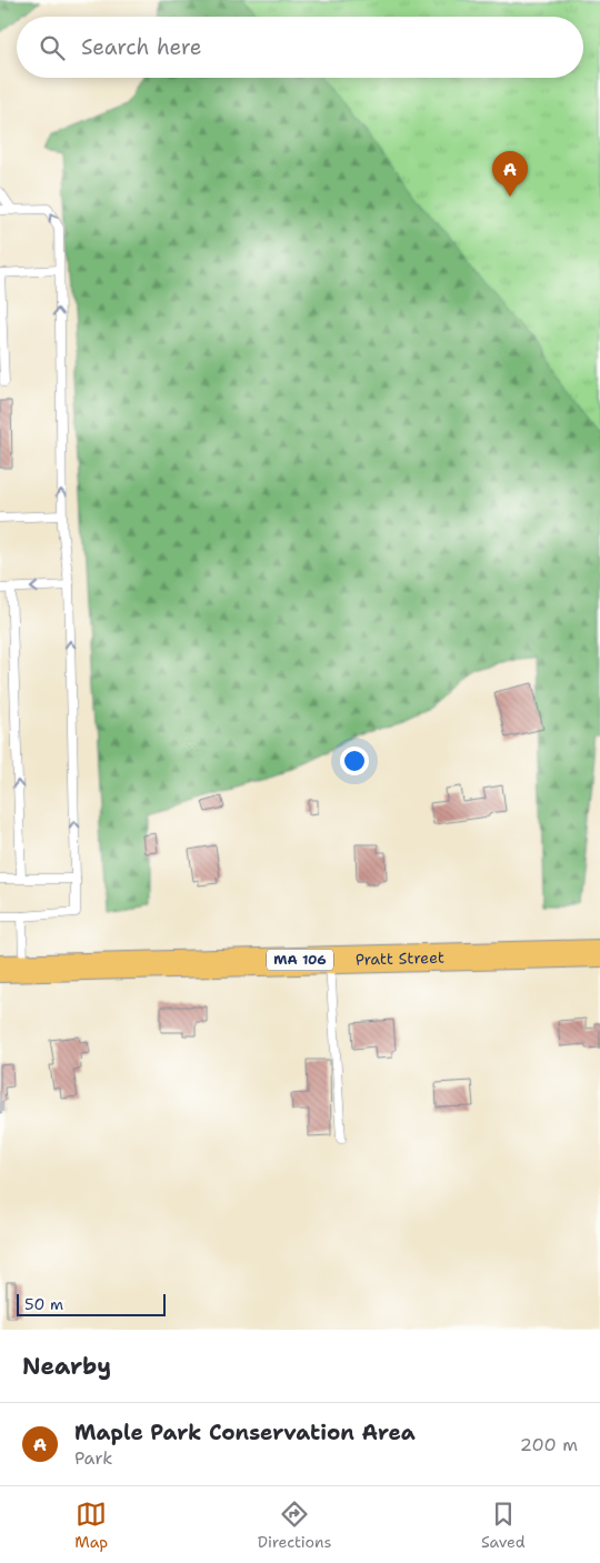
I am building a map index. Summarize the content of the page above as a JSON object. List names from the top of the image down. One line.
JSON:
{"streets":{"main road":["Pratt Street","MA 106"]},"scale_bar":"50 m","page":{"search":"Search here","pins":"A","scale":"50 m","heading":"Nearby","list":[{"mark":"A","name":"Maple Park Conservation Area","note":"Park","value":"200 m"}],"nav":["Map","Directions","Saved"]}}
